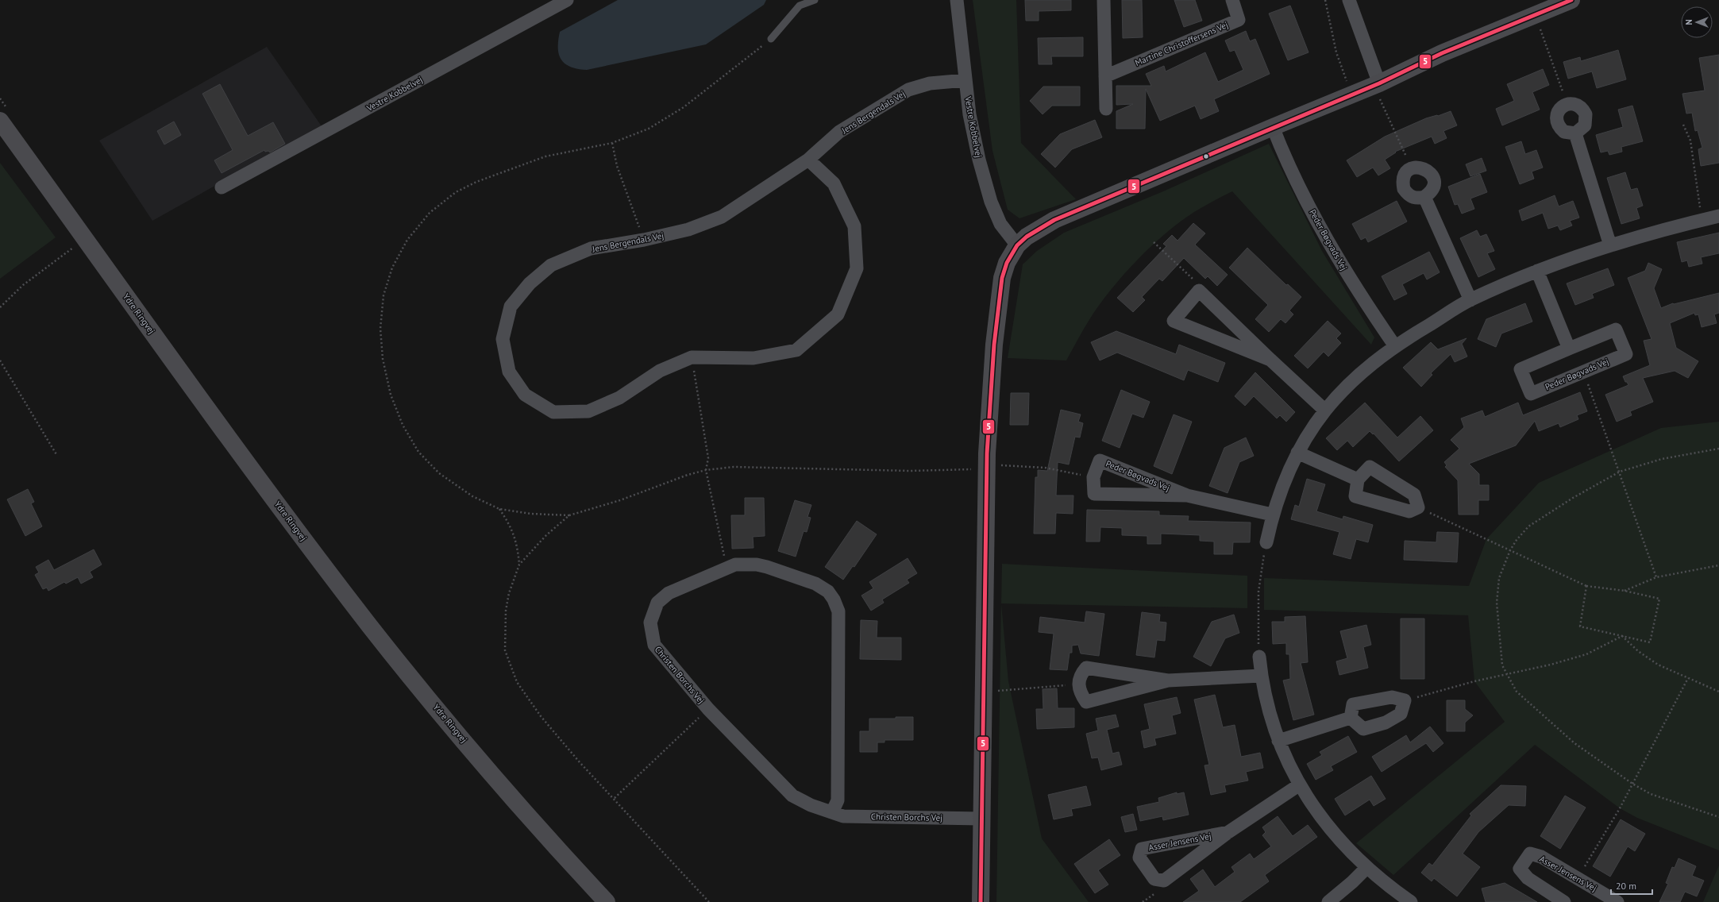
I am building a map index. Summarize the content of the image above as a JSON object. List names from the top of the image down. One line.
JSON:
{"streets":{"street":["Martine Christoffersens Vej","Vestre Kobbelvej","Jens Bergendals Vej","Peder Bøgvads Vej","Ydre Ringvej","Christen Borchs Vej","Asser Jensens Vej"]},"crossings":[["Vestre Kobbelvej","Jens Bergendals Vej"]],"lines":["transit line 5"],"scale_bar":"20 m","north":"left"}
